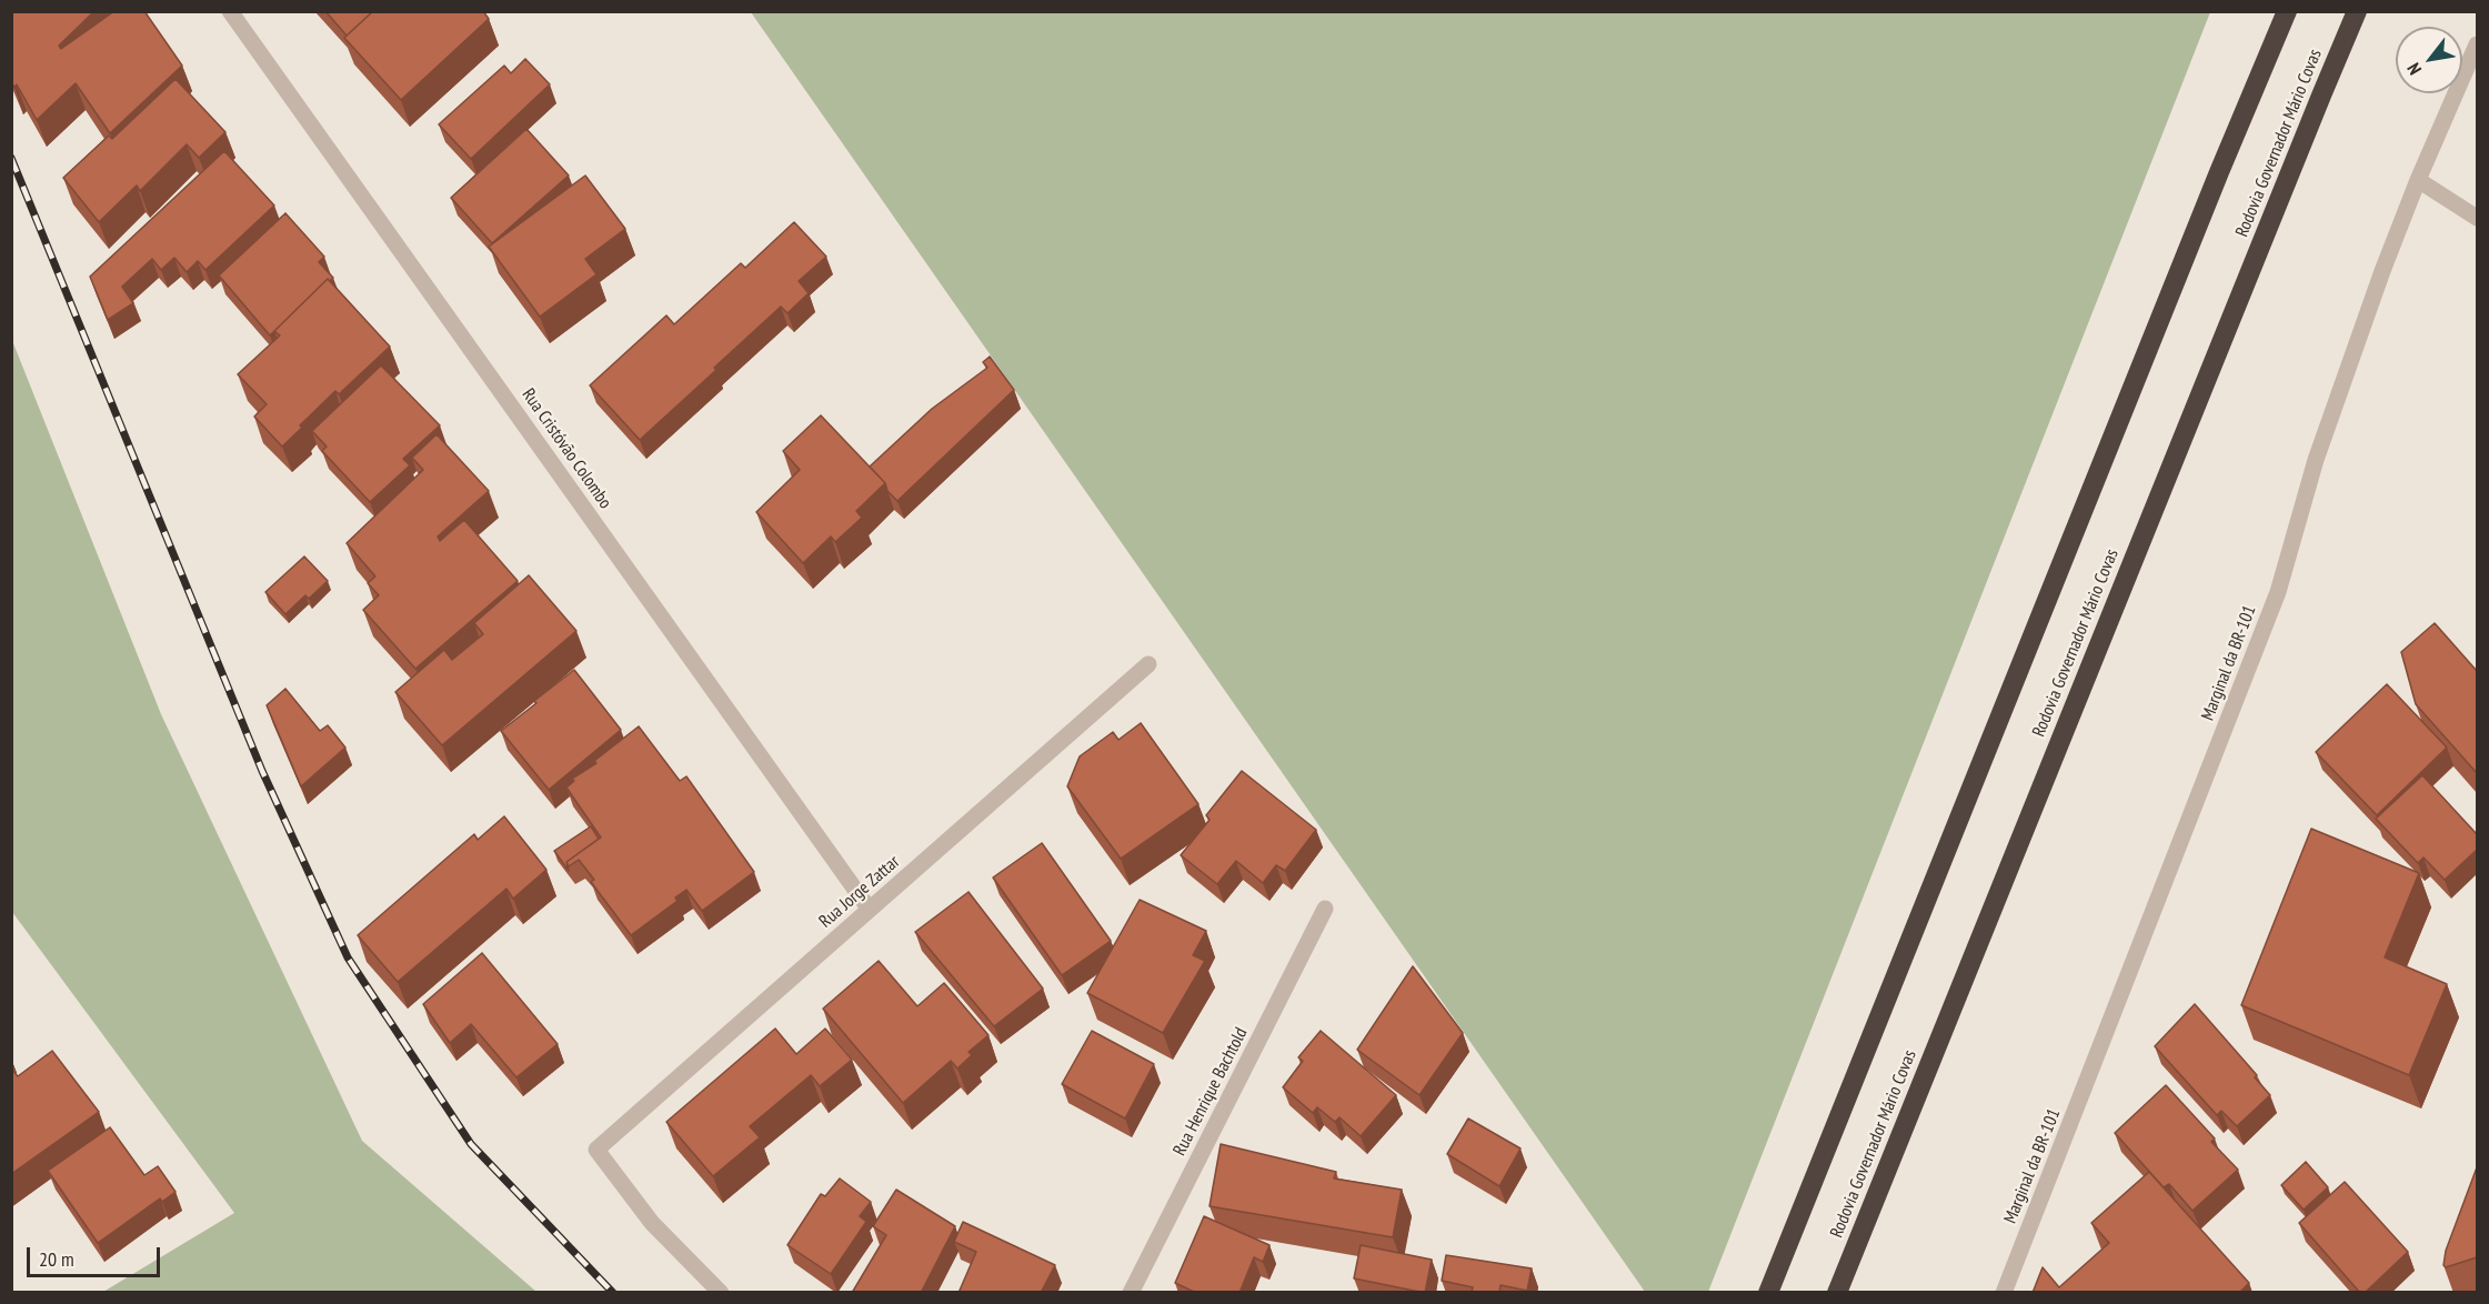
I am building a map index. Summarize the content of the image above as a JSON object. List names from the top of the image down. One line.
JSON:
{"streets":{"highway":["Rodovia Governador Mário Covas"],"street":["Rua Cristóvão Colombo","Marginal da BR-101","Rua Jorge Zattar","Rua Henrique Bachtold"]},"crossings":[["Rua Cristóvão Colombo","Rua Jorge Zattar"]],"scale_bar":"20 m","north":"bottom left"}
